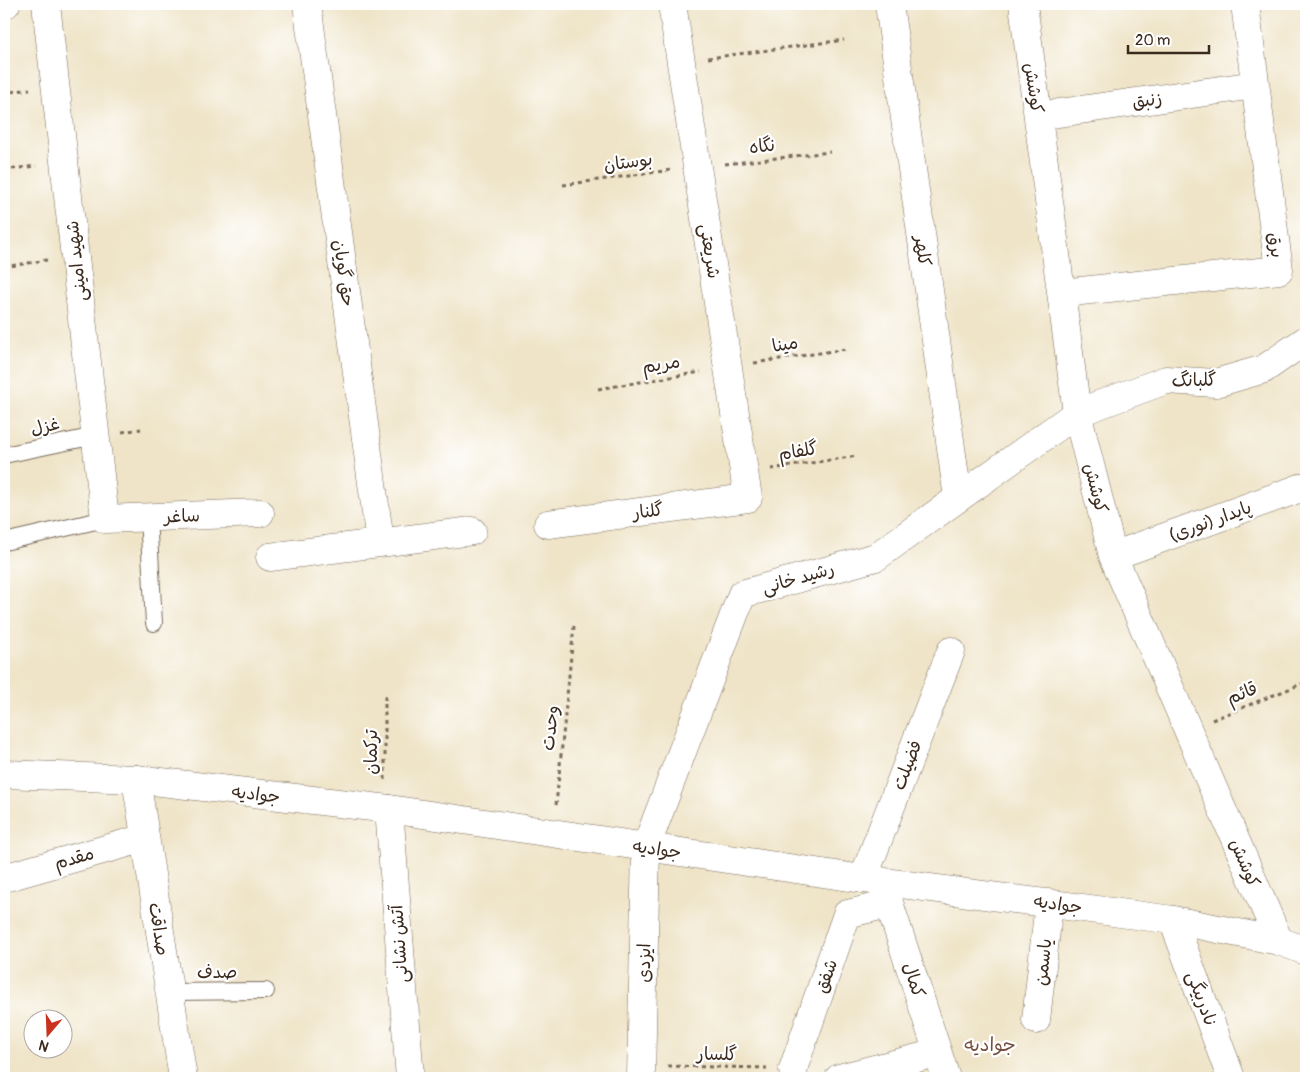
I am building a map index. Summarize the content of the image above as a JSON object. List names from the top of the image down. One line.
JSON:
{"streets":{"street":["کوشش","زنبق","برق","شریعتی","کلهر","شهید امینی","حق گویان","گلبانگ","گلنار","ساغر","پایدار (نوری)","رشید خانی","فضیلت","جوادیه","مقدم","صداقت","آتش نشانی","یاسمن","ایزدی","شفق","کمال","نادربیگی"],"lane":["غزل","صدف"],"path":["نگاه","بوستان","مینا","مریم","گلفام","قائم","وحدت","ترکمان","گلسار"]},"crossings":[["کوشش","زنبق"],["کوشش","برق"],["کوشش","گلبانگ"],["کوشش","پایدار (نوری)"],["کوشش","رشید خانی"],["کوشش","قائم"],["کوشش","جوادیه"],["زنبق","برق"],["نگاه","بوستان"],["نگاه","شریعتی"],["بوستان","شریعتی"],["شریعتی","مینا"],["شریعتی","مریم"],["شریعتی","گلفام"],["شریعتی","گلنار"],["کلهر","رشید خانی"],["شهید امینی","غزل"],["شهید امینی","ساغر"],["مینا","مریم"],["گلبانگ","رشید خانی"],["گلفام","گلنار"],["رشید خانی","جوادیه"],["رشید خانی","ایزدی"],["وحدت","جوادیه"],["ترکمان","جوادیه"],["ترکمان","آتش نشانی"],["فضیلت","جوادیه"],["فضیلت","شفق"],["فضیلت","کمال"],["جوادیه","صداقت"],["جوادیه","آتش نشانی"],["جوادیه","یاسمن"],["جوادیه","ایزدی"],["جوادیه","شفق"],["جوادیه","کمال"],["جوادیه","نادربیگی"],["مقدم","صداقت"],["صداقت","صدف"],["ایزدی","گلسار"],["شفق","کمال"],["شفق","گلسار"]],"districts":["جوادیه"],"scale_bar":"20 m","north":"bottom"}
